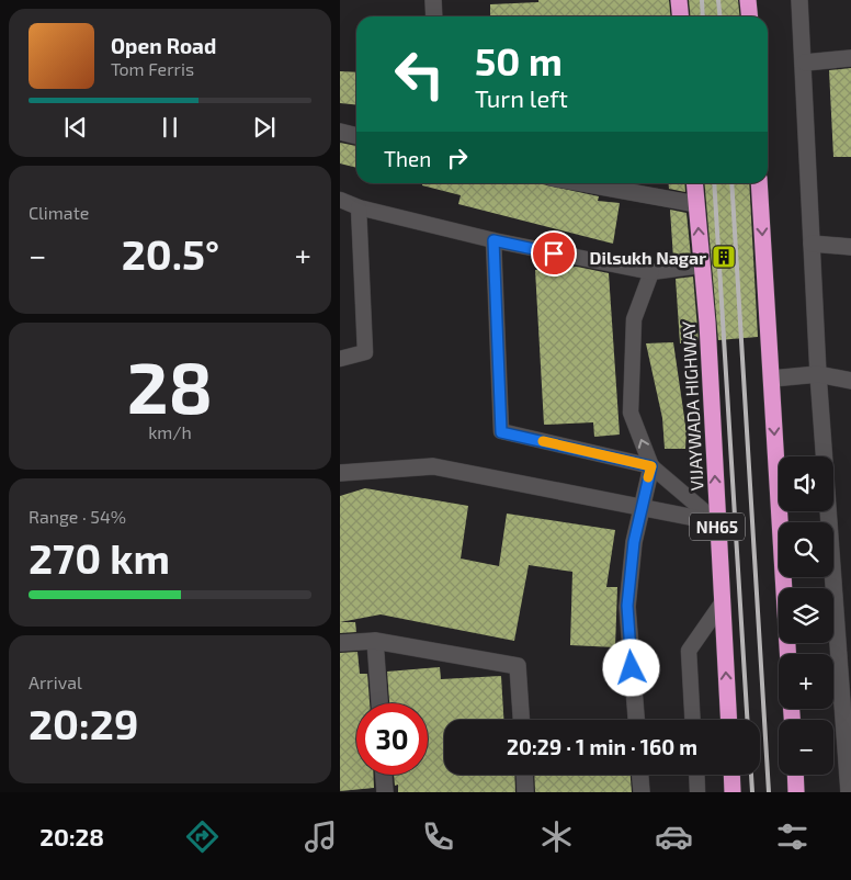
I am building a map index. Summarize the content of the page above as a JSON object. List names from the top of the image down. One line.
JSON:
{"streets":{"highway":["VIJAYWADA HIGHWAY","NH65"]},"places":{"building":["Dilsukh Nagar"]},"page":{"turn":["50 m","Turn left"],"song":["Open Road","Tom Ferris"],"then":"Then","tile":["Climate",["28","km/h"],["Range · 54%","270 km"],["Arrival","20:29"]],"heat":["−","20.5°","+"],"map_buttons":["+","−"],"limit":"30","trip":"20:29 · 1 min · 160 m","tabs":"20:28"}}
